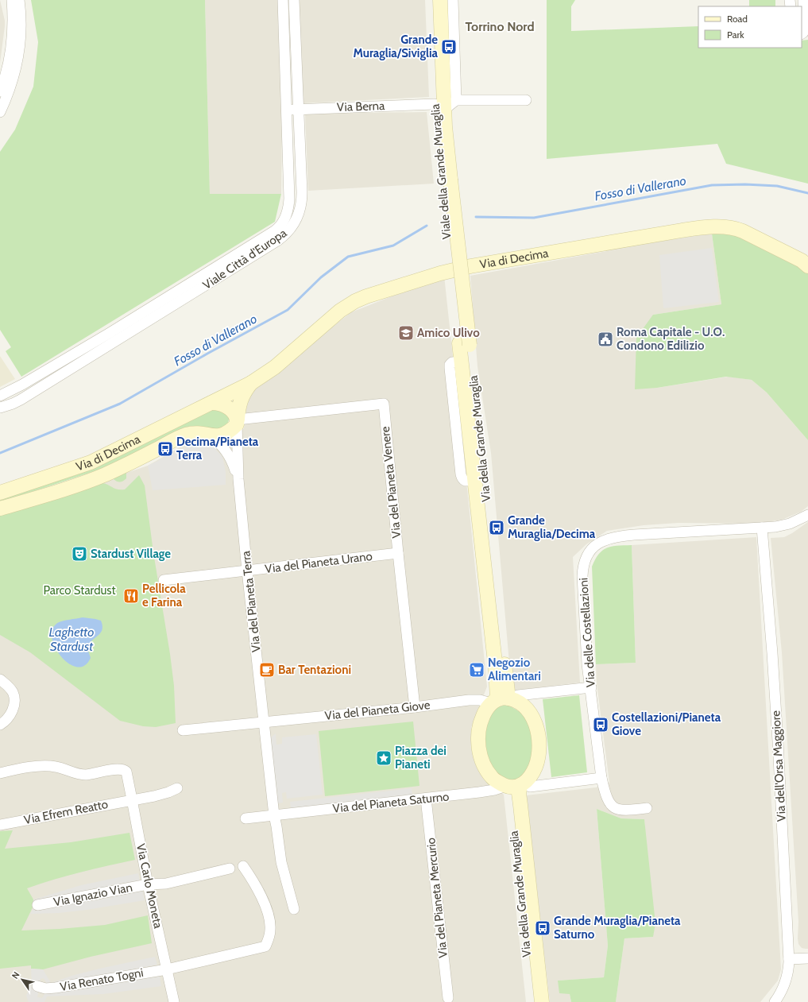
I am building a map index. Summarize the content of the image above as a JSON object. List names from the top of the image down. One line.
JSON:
{"streets":{"street":["Via Berna","Viale della Grande Muraglia","Via di Decima","Viale Città d'Europa","Via della Grande Muraglia","Via del Pianeta Venere","Via del Pianeta Urano","Via del Pianeta Terra","Via delle Costellazioni","Via del Pianeta Giove","Via dell'Orsa Maggiore","Via del Pianeta Saturno","Via Efrem Reatto","Via Carlo Moneta","Via Ignazio Vian","Via del Pianeta Mercurio","Via Renato Togni"]},"crossings":[["Via Berna","Viale della Grande Muraglia"],["Via Berna","Viale Città d'Europa"],["Viale della Grande Muraglia","Via della Grande Muraglia"],["Via di Decima","Via del Pianeta Venere"],["Via di Decima","Via del Pianeta Terra"],["Via della Grande Muraglia","Via del Pianeta Giove"],["Via della Grande Muraglia","Via del Pianeta Saturno"],["Via del Pianeta Venere","Via del Pianeta Urano"],["Via del Pianeta Venere","Via del Pianeta Terra"],["Via del Pianeta Venere","Via del Pianeta Giove"],["Via del Pianeta Urano","Via del Pianeta Terra"],["Via del Pianeta Terra","Via del Pianeta Giove"],["Via del Pianeta Terra","Via del Pianeta Saturno"],["Via delle Costellazioni","Via del Pianeta Giove"],["Via delle Costellazioni","Via dell'Orsa Maggiore"],["Via delle Costellazioni","Via del Pianeta Saturno"],["Via del Pianeta Giove","Via del Pianeta Saturno"],["Via del Pianeta Saturno","Via del Pianeta Mercurio"],["Via Efrem Reatto","Via Carlo Moneta"],["Via Carlo Moneta","Via Ignazio Vian"],["Via Carlo Moneta","Via Renato Togni"]],"districts":["Torrino Nord"],"water":["Fosso di Vallerano","Laghetto Stardust"],"parks":["Parco Stardust"],"places":{"bus stop":["Grande Muraglia/Siviglia","Decima/Pianeta Terra","Grande Muraglia/Decima","Costellazioni/Pianeta Giove","Grande Muraglia/Pianeta Saturno"],"school or university":["Amico Ulivo"],"public building":["Roma Capitale - U.O. Condono Edilizio"],"theatre":["Stardust Village"],"restaurant":["Pellicola e Farina"],"cafe":["Bar Tentazioni"],"supermarket":["Negozio Alimentari"],"place":["Piazza dei Pianeti"]},"legend":["Road","Park"],"north":"top left"}
